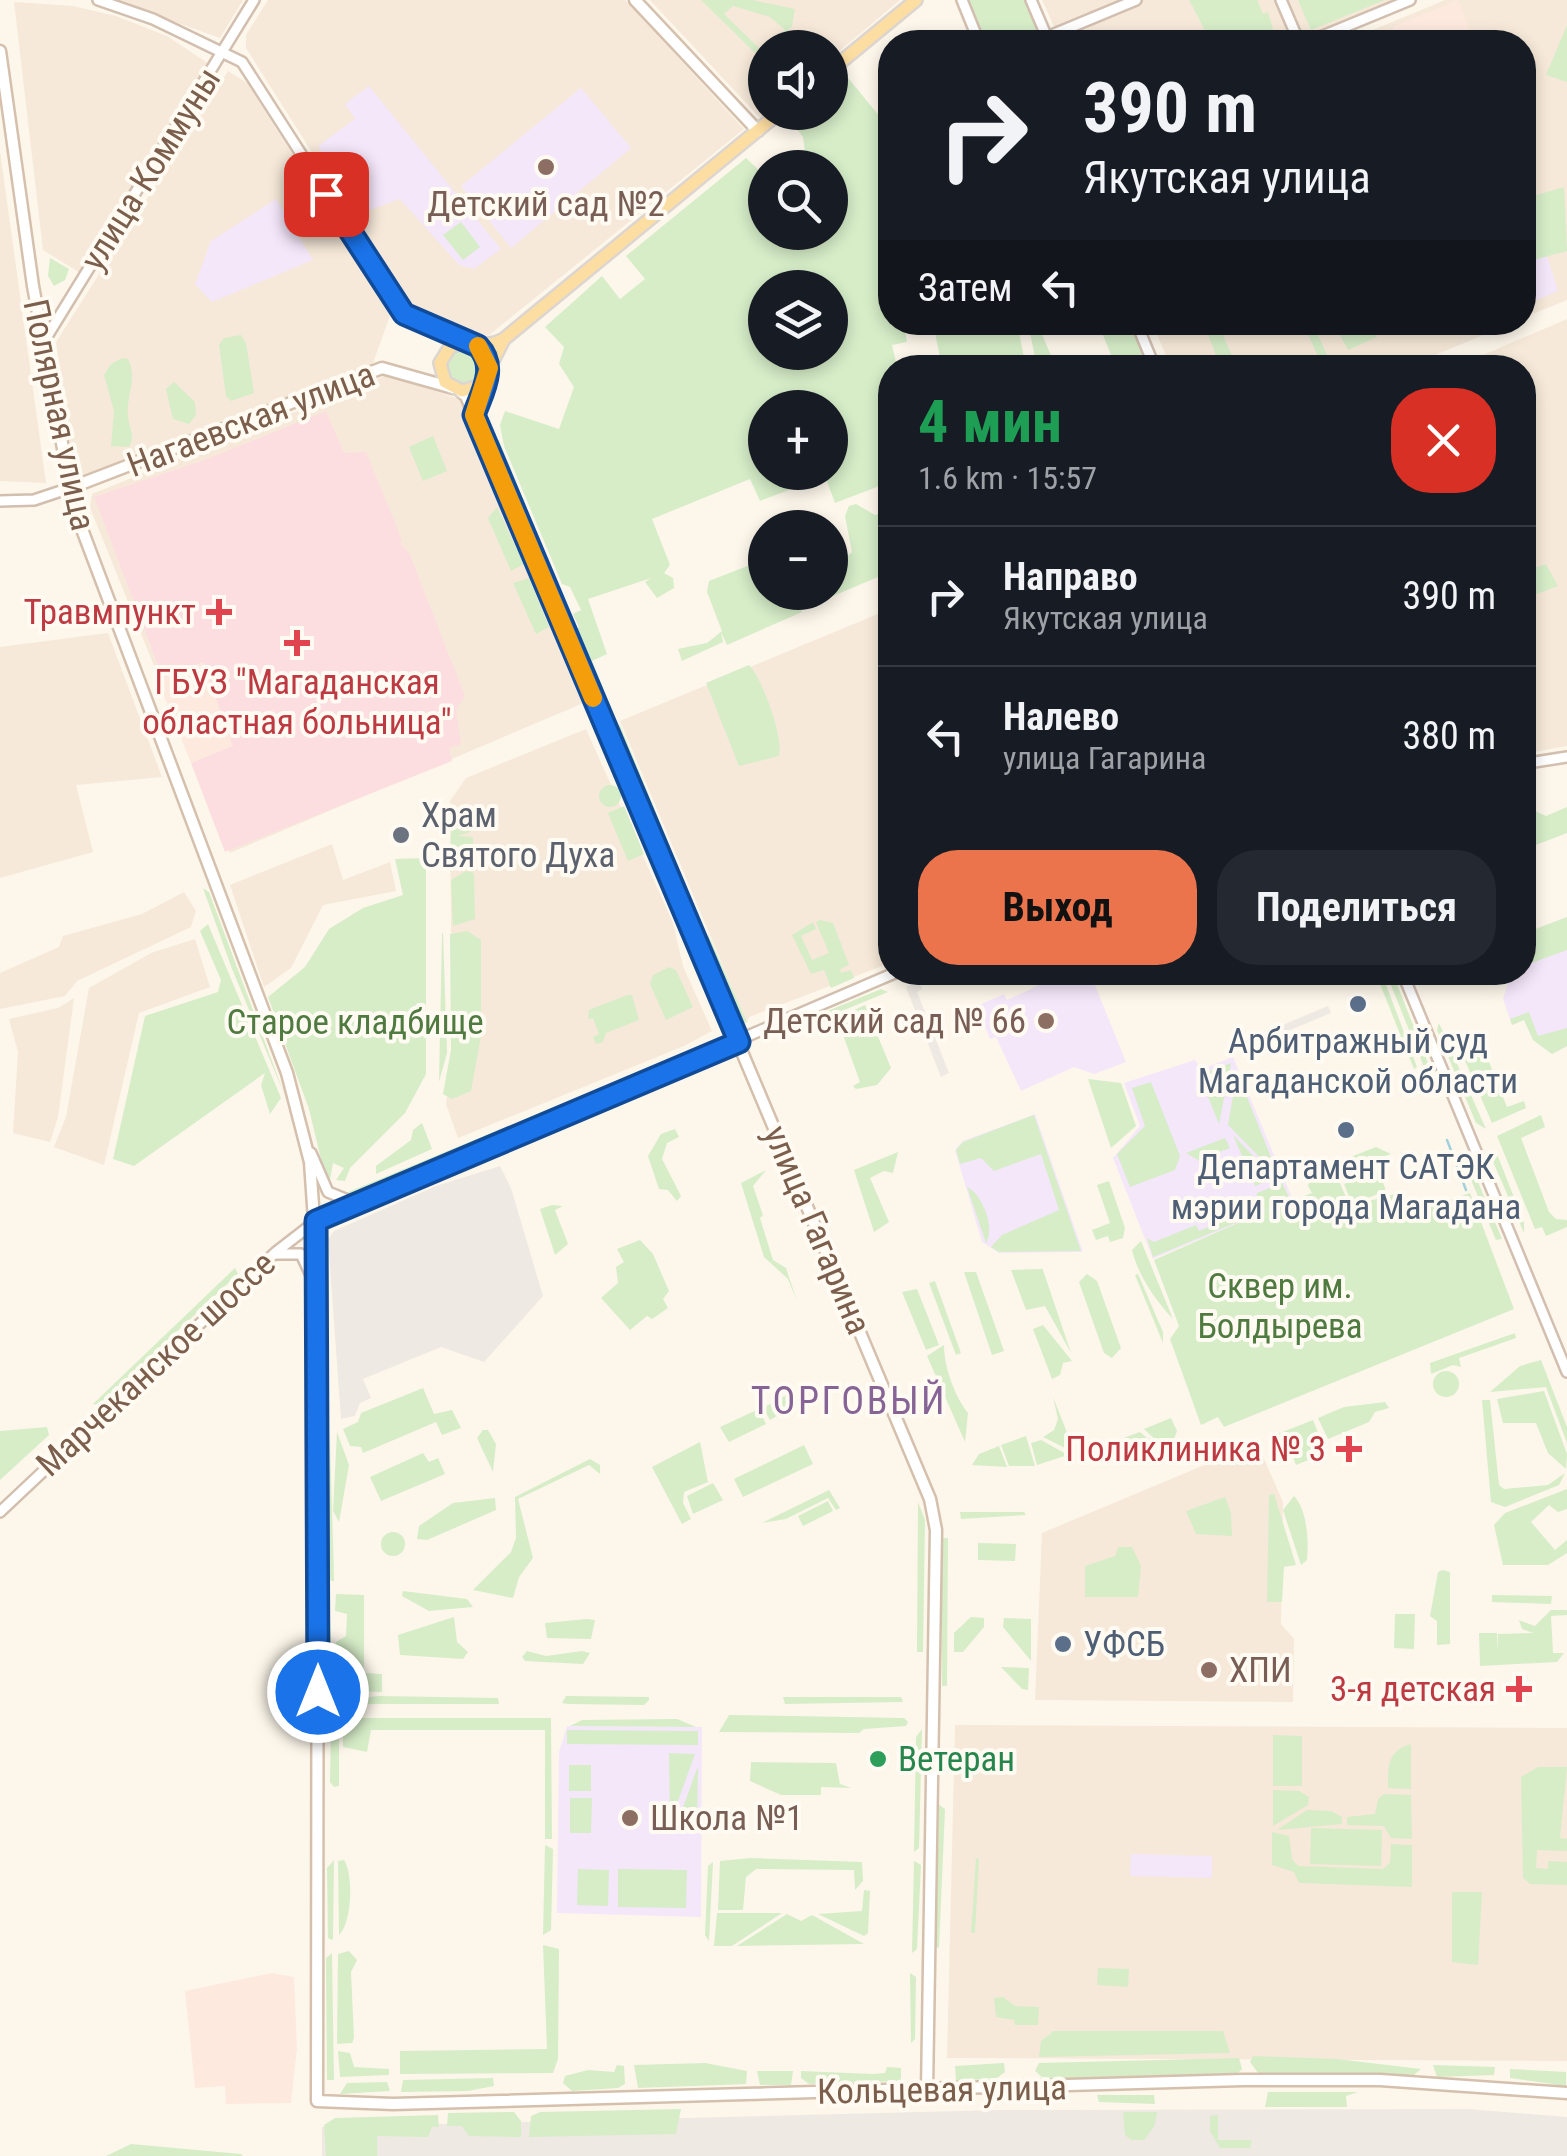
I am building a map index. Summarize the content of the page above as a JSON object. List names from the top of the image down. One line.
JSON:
{"streets":{"main road":["Полярная улица","Нагаевская улица","улица Гагарина","Кольцевая улица"],"street":["улица Коммуны","Марчеканское шоссе"]},"crossings":[["улица Коммуны","Полярная улица"],["Полярная улица","Нагаевская улица"],["Полярная улица","Марчеканское шоссе"],["Полярная улица","Кольцевая улица"],["Нагаевская улица","улица Гагарина"],["улица Гагарина","Марчеканское шоссе"],["улица Гагарина","Кольцевая улица"]],"districts":["ТОРГОВЫЙ"],"parks":["Старое кладбище","Сквер им. Болдырева"],"places":{"other":["Детский сад №2","Храм Святого Духа","Арбитражный суд Магаданской области","Детский сад № 66","Департамент САТЭК мэрии города Магадана","УФСБ","ХПИ","Ветеран","Школа №1"],"health":["Травмпункт","ГБУЗ \"Магаданская областная больница\"","Поликлиника № 3","3-я детская"]},"page":{"map_buttons":["+","−"],"turn":["390 m","Якутская улица"],"then":"Затем","heading":["4 мин","1.6 km · 15:57"],"list":[{"name":"Направо","note":"Якутская улица","value":"390 m"},{"name":"Налево","note":"улица Гагарина","value":"380 m"}],"buttons":["Выход","Поделиться"]}}
